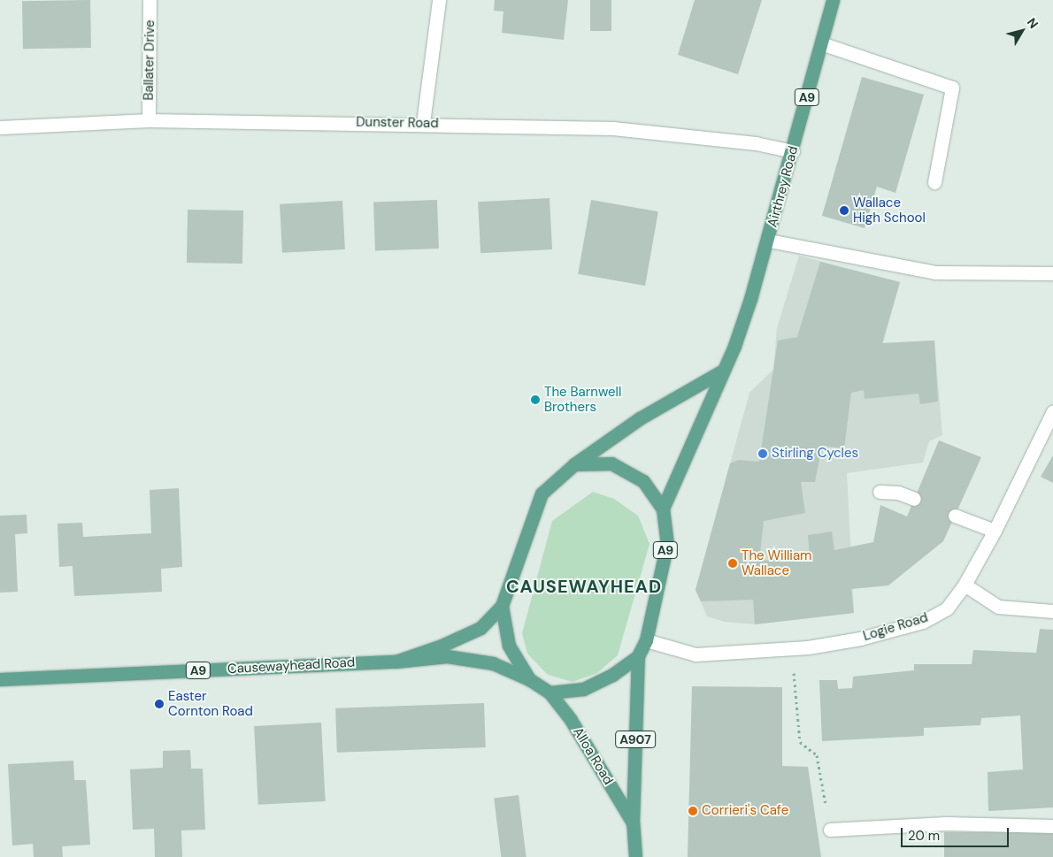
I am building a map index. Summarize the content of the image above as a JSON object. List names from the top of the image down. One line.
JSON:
{"streets":{"main road":["A9","Airthrey Road","Causewayhead Road","A907","Alloa Road"],"street":["Ballater Drive","Dunster Road","Logie Road"]},"crossings":[["Ballater Drive","Dunster Road"],["A9","Airthrey Road"],["A9","Logie Road"],["A9","Causewayhead Road"],["A9","Alloa Road"],["Dunster Road","Airthrey Road"]],"districts":["CAUSEWAYHEAD"],"places":["Wallace High School","The Barnwell Brothers","Stirling Cycles","The William Wallace","Easter Cornton Road","Corrieri's Cafe"],"scale_bar":"20 m","north":"top right"}
